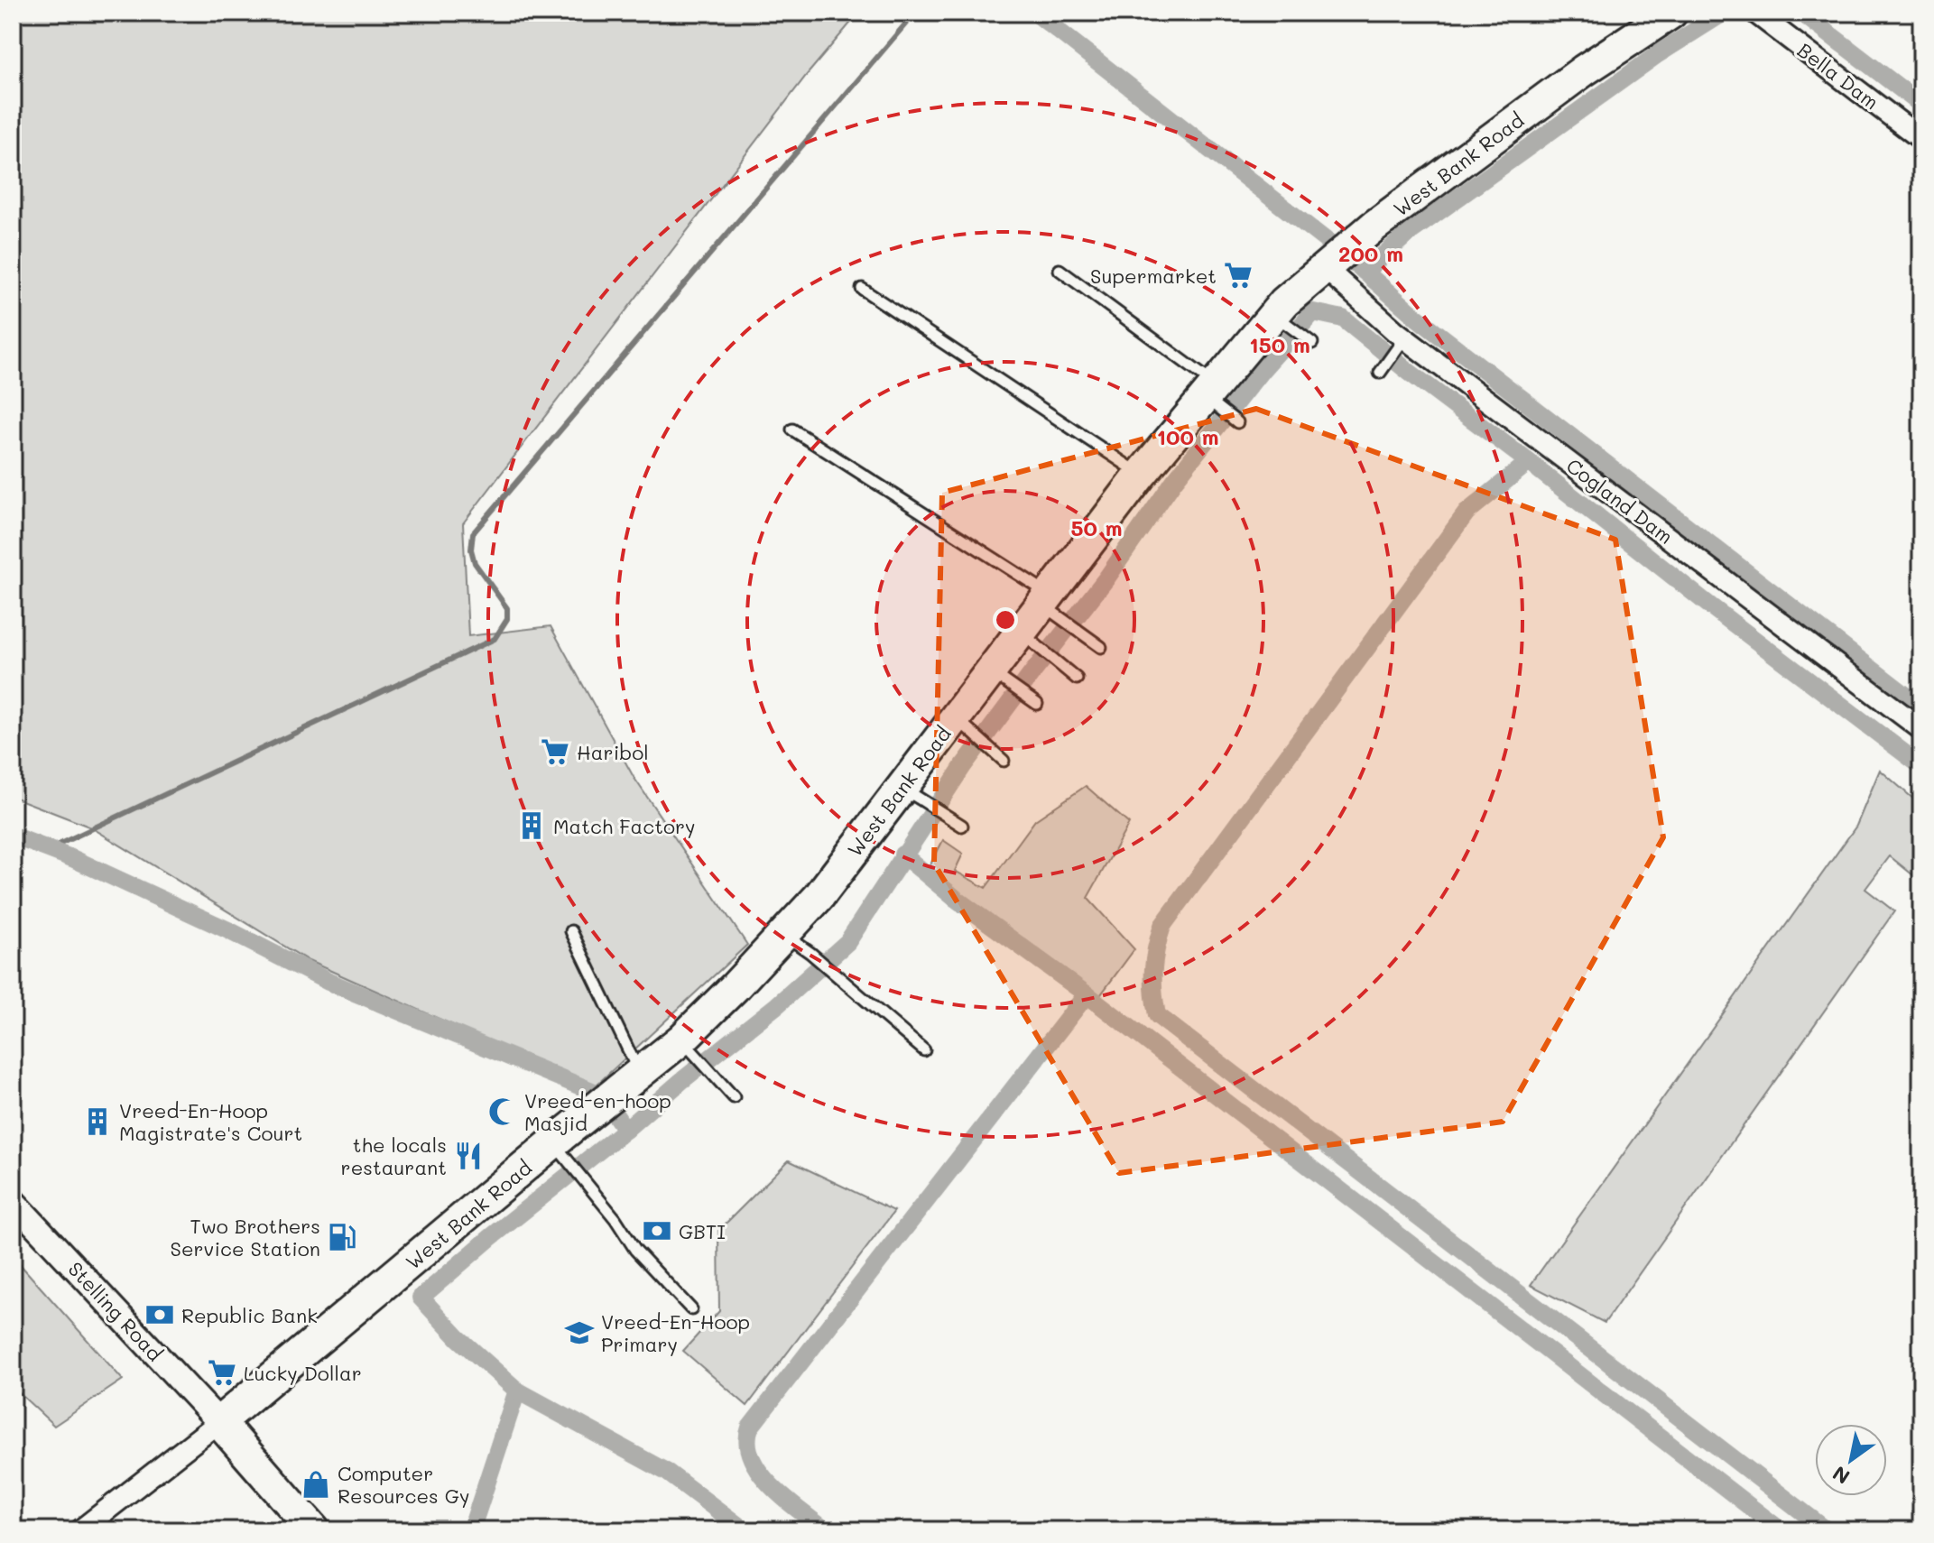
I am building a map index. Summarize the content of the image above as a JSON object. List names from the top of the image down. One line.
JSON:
{"streets":{"main road":["West Bank Road"],"street":["Bella Dam","Cogland Dam","Stelling Road"]},"crossings":[["West Bank Road","Cogland Dam"],["West Bank Road","Stelling Road"]],"places":{"supermarket":["Supermarket","Haribol","Lucky Dollar"],"building":["Match Factory","Vreed-En-Hoop Magistrate's Court"],"mosque":["Vreed-en-hoop Masjid"],"restaurant":["the locals restaurant"],"bank":["GBTI","Republic Bank"],"fuel station":["Two Brothers Service Station"],"school or university":["Vreed-En-Hoop Primary"],"shop":["Computer Resources Gy"]},"north":"bottom left","rings":["200 m","150 m","100 m","50 m"]}
